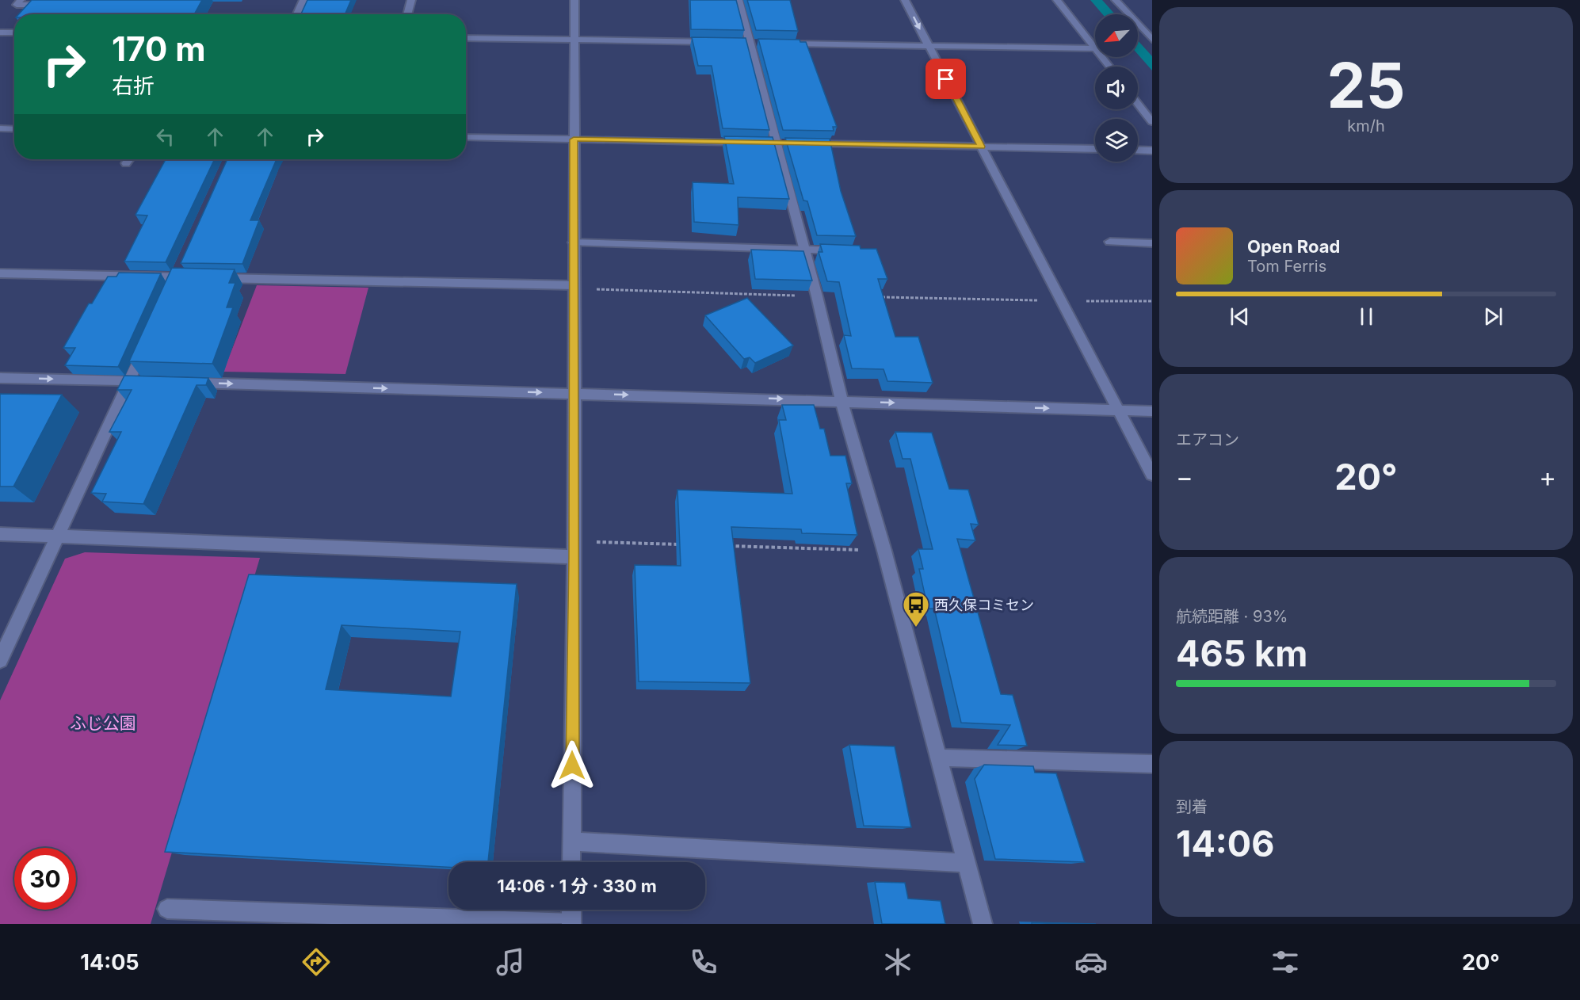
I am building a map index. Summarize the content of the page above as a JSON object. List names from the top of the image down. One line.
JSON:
{"parks":["ふじ公園"],"places":{"bus stop":["西久保コミセン"]},"north":"bottom left","page":{"tile":[["25","km/h"],"エアコン",["航続距離 · 93%","465 km"],["到着","14:06"]],"turn":["170 m","右折"],"song":["Open Road","Tom Ferris"],"heat":["−","20°","+"],"limit":"30","trip":"14:06 · 1 分 · 330 m","tabs":["14:05","20°"]}}
